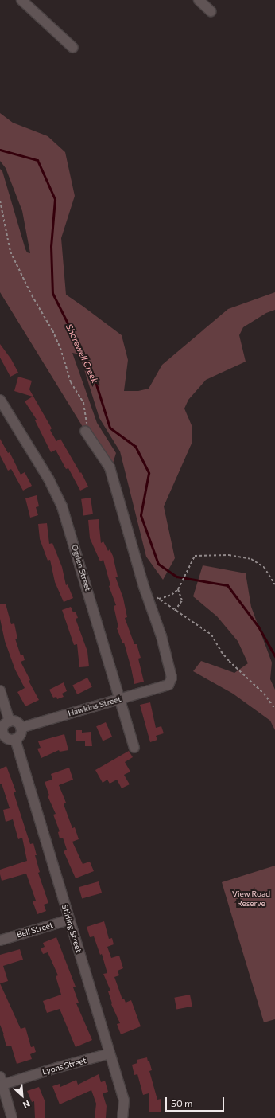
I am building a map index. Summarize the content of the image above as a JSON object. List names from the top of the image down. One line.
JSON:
{"streets":{"street":["Ogden Street","Hawkins Street","Stirling Street","Bell Street","Lyons Street"]},"crossings":[["Ogden Street","Hawkins Street"],["Hawkins Street","Stirling Street"],["Stirling Street","Bell Street"],["Stirling Street","Lyons Street"]],"water":["Shorewell Creek"],"parks":["View Road Reserve"],"scale_bar":"50 m","north":"bottom right"}
